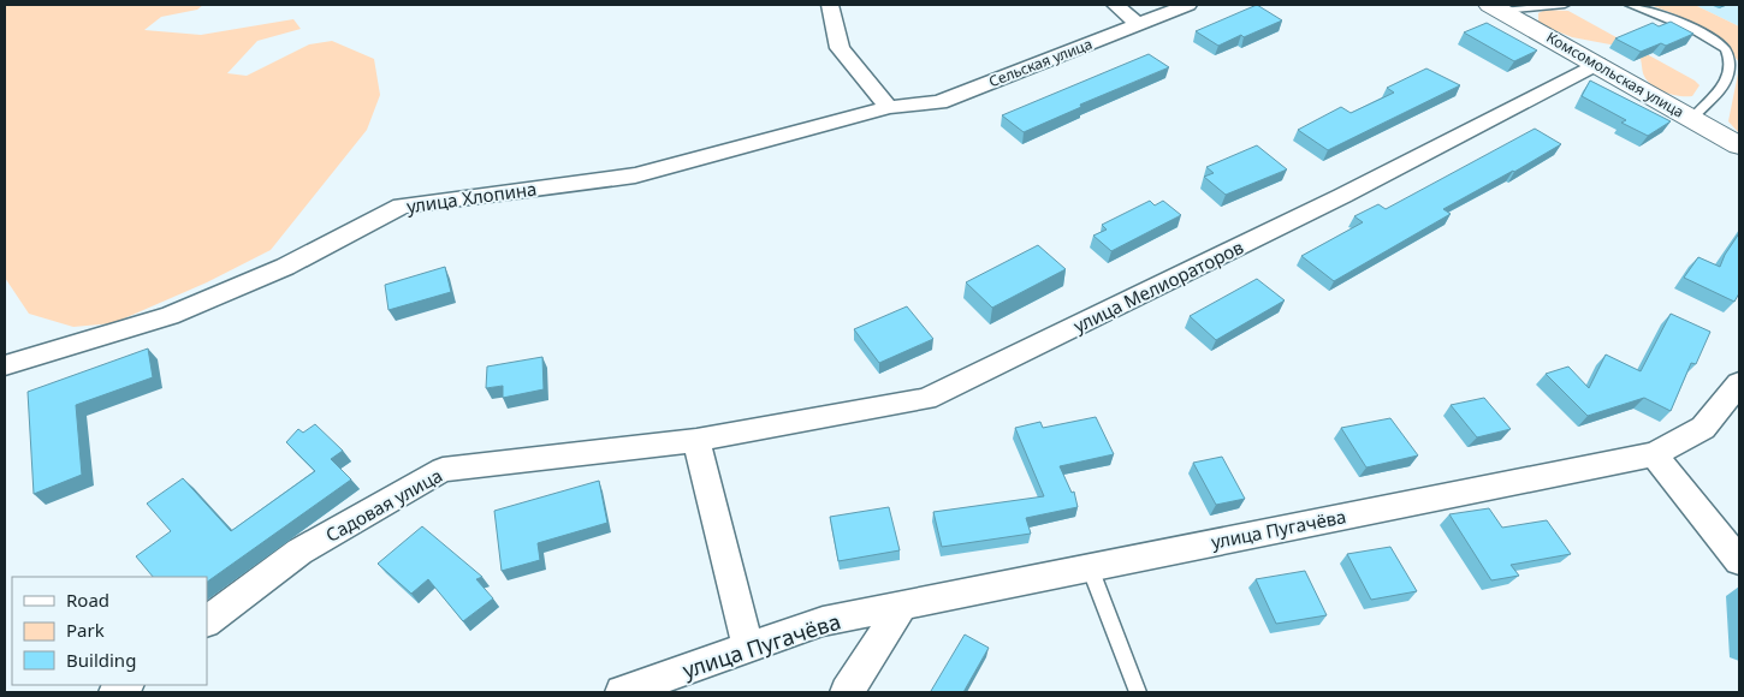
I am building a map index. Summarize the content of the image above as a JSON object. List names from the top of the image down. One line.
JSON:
{"streets":{"main road":["Комсомольская улица"],"street":["Сельская улица","улица Хлопина","улица Мелиораторов","Садовая улица","улица Пугачёва"]},"crossings":[["Сельская улица","улица Хлопина"],["Комсомольская улица","улица Мелиораторов"],["улица Мелиораторов","Садовая улица"]],"legend":["Road","Park","Building"]}
